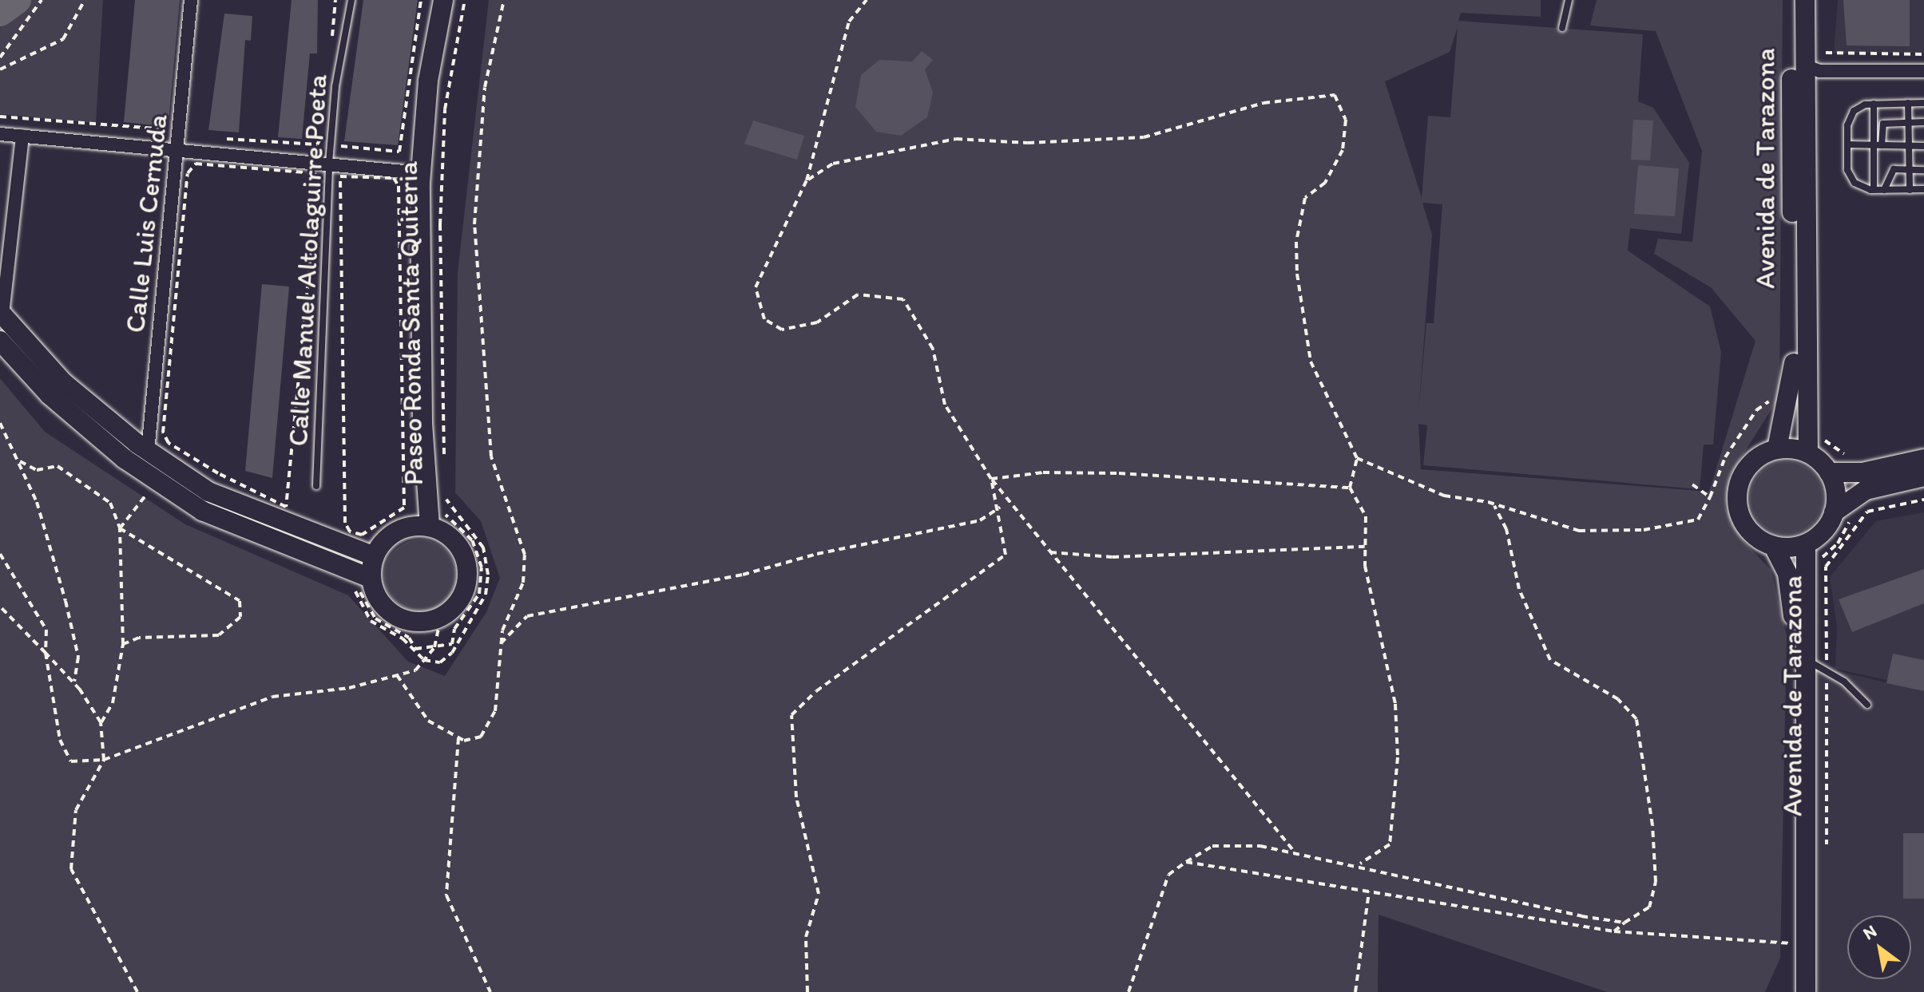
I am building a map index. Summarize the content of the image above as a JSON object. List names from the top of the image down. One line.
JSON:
{"streets":{"street":["Avenida de Tarazona","Calle Luis Cernuda","Paseo Ronda Santa Quiteria"],"lane":["Calle Manuel Altolaguirre Poeta"]},"north":"top left"}
